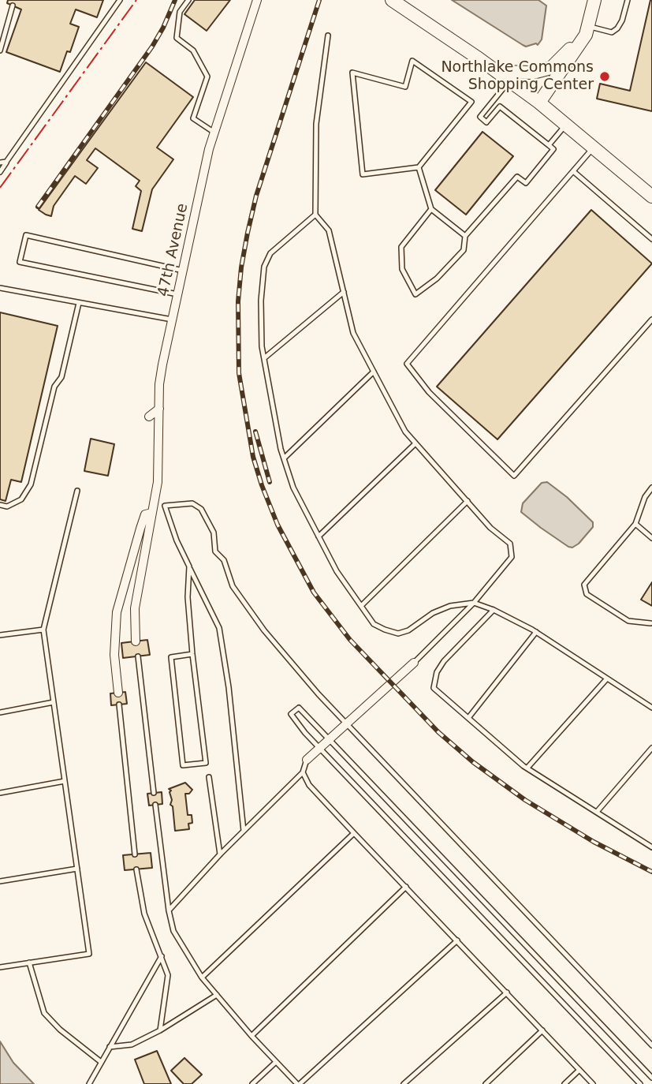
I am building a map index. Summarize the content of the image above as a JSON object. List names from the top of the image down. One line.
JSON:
{"streets":{"street":["47th Avenue"]},"places":["Northlake Commons Shopping Center"]}
